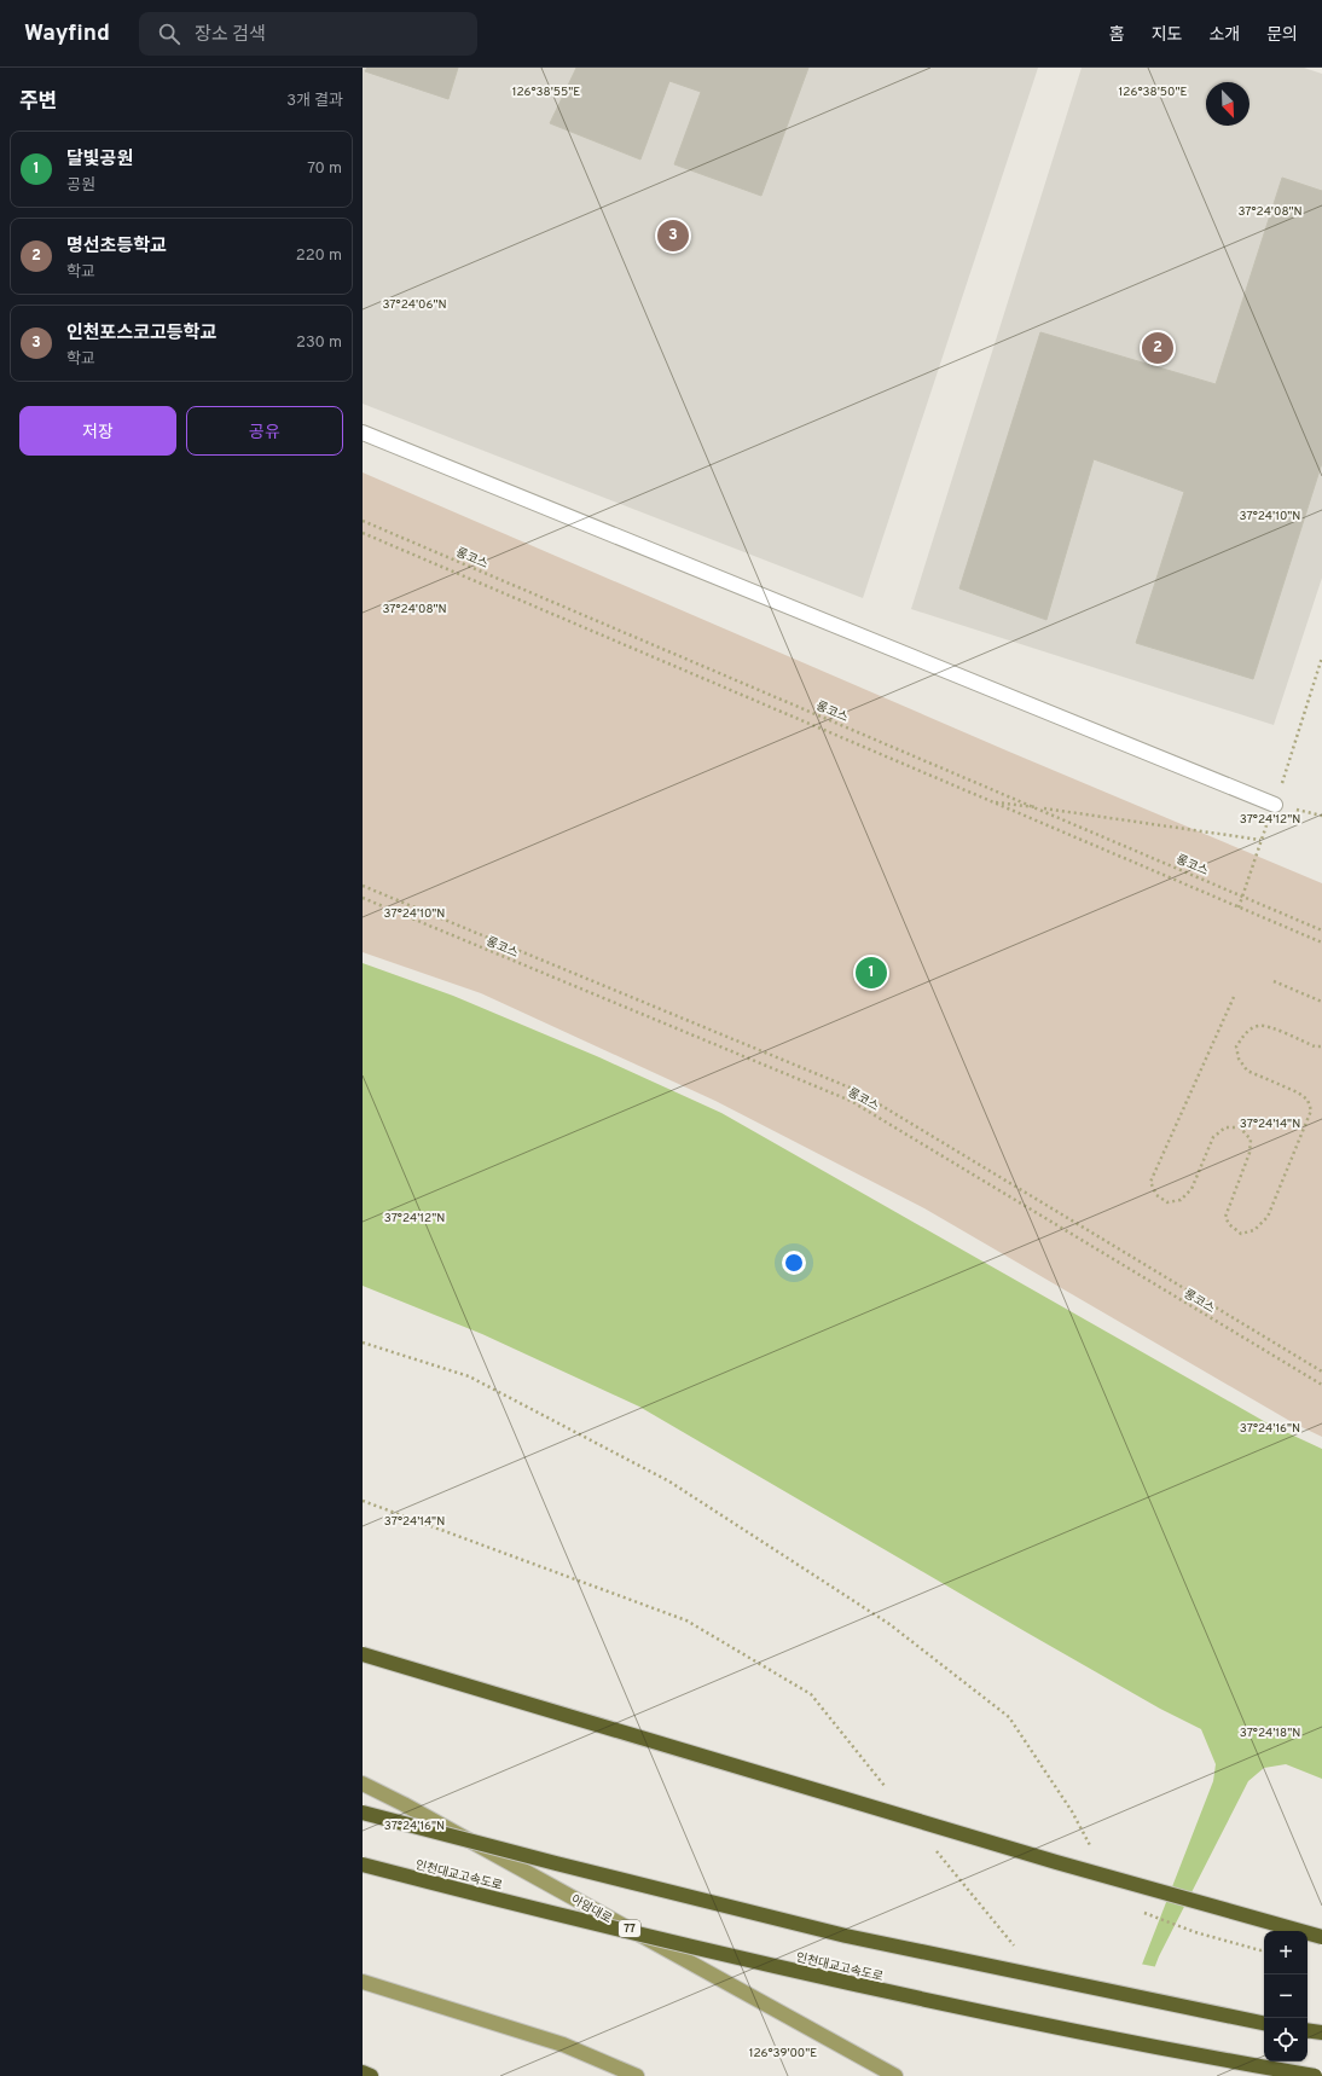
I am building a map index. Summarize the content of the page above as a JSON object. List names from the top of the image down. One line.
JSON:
{"streets":{"highway":["인천대교고속도로"],"main road":["아암대로","77"],"path":["롱코스"]},"north":"bottom right","page":{"header":"Wayfind","search":"장소 검색","nav":["홈","지도","소개","문의"],"heading":["주변","3개 결과"],"list":[{"mark":"1","name":"달빛공원","note":"공원","value":"70 m"},{"mark":"2","name":"명선초등학교","note":"학교","value":"220 m"},{"mark":"3","name":"인천포스코고등학교","note":"학교","value":"230 m"}],"pins":["3","2","1"],"buttons":["저장","공유"],"map_buttons":["+","−"]},"coordinates":["126°38'55\"E","126°38'50\"E","37°24'08\"N","37°24'06\"N","37°24'10\"N","37°24'12\"N","37°24'14\"N","37°24'16\"N","37°24'18\"N","126°39'00\"E"]}
